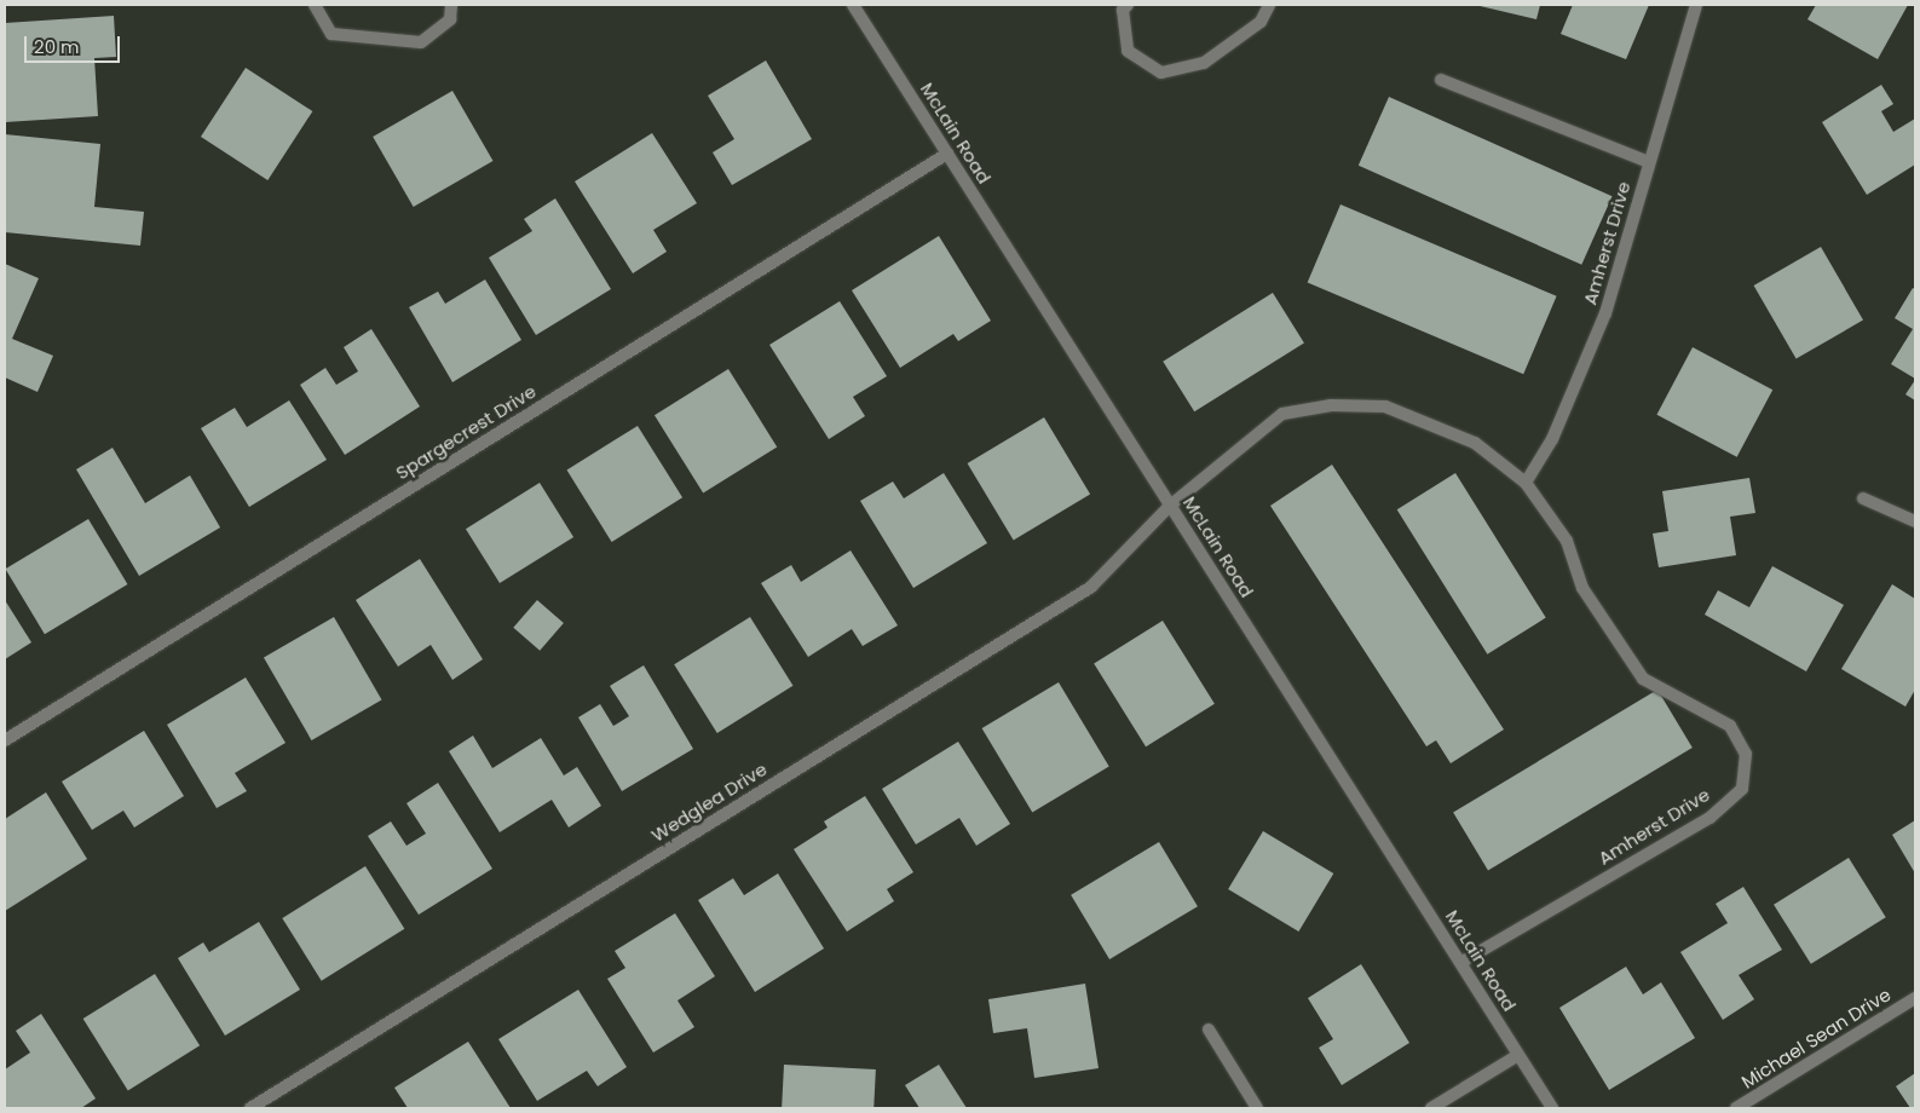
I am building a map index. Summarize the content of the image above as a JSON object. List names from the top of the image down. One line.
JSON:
{"streets":{"street":["McLain Road","Amherst Drive","Spargecrest Drive","Wedglea Drive","Michael Sean Drive"]},"crossings":[["McLain Road","Amherst Drive"],["McLain Road","Spargecrest Drive"],["McLain Road","Wedglea Drive"],["Amherst Drive","Wedglea Drive"]],"scale_bar":"20 m"}
